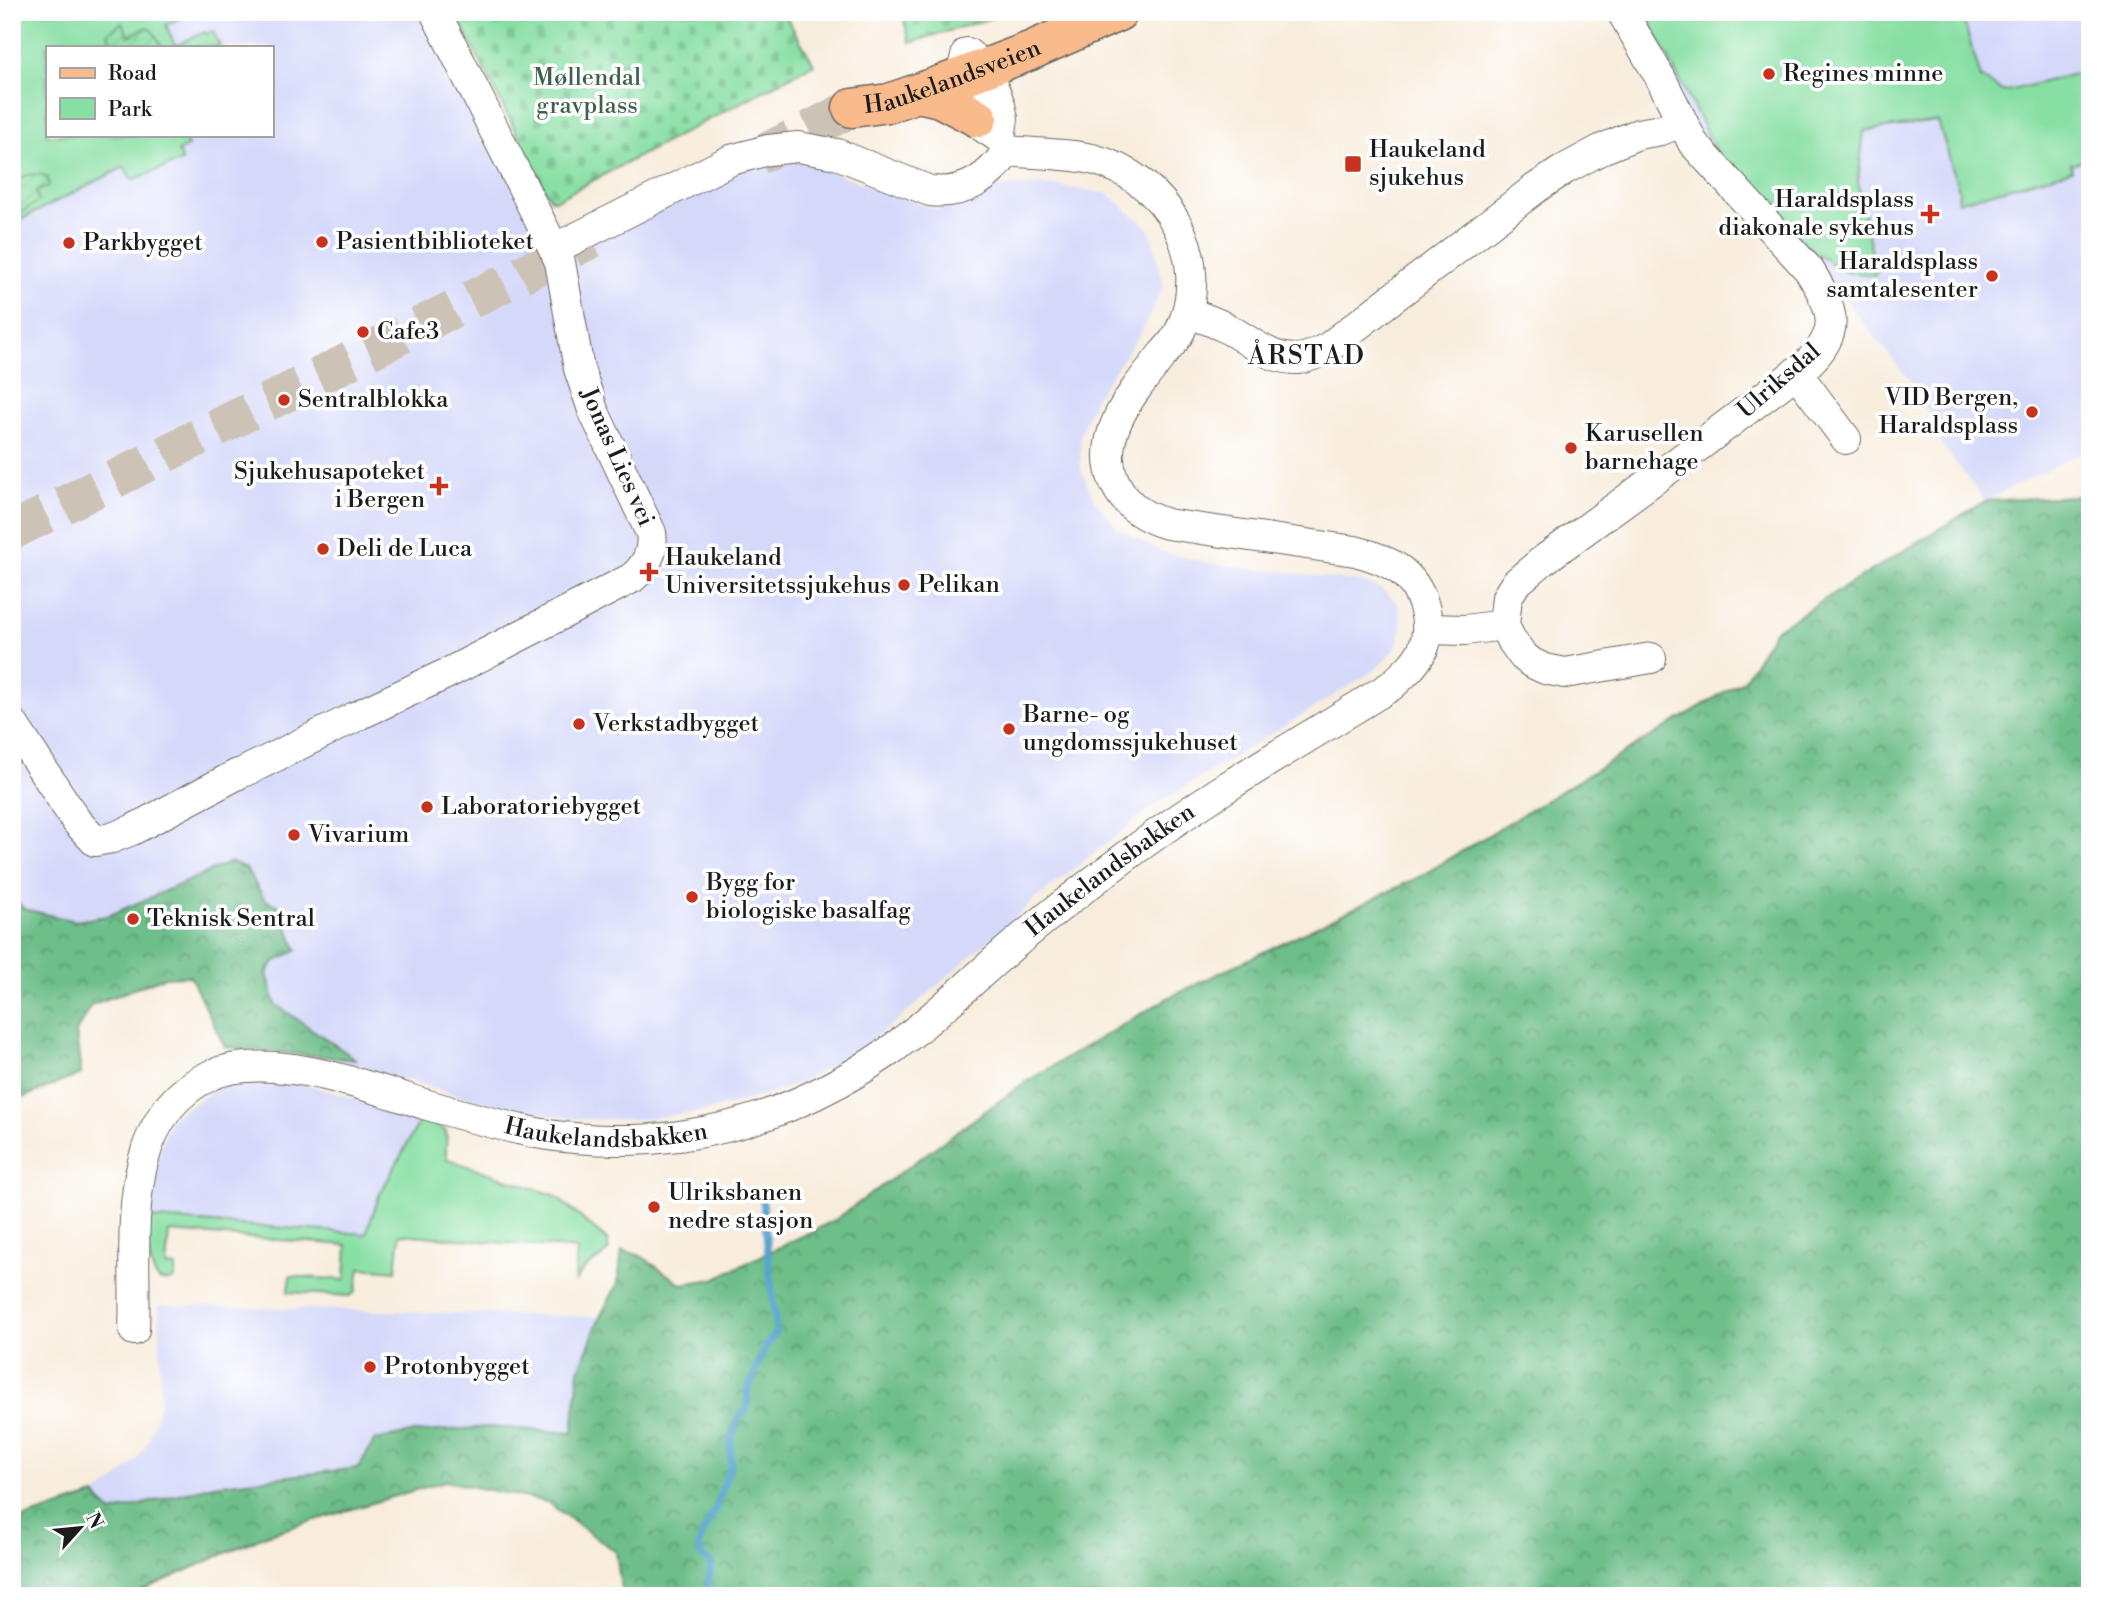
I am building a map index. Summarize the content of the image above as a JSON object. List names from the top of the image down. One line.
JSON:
{"streets":{"main road":["Haukelandsveien"],"street":["Ulriksdal","Jonas Lies vei","Haukelandsbakken"]},"districts":["ÅRSTAD"],"parks":["Møllendal gravplass"],"places":{"other":["Regines minne","Pasientbiblioteket","Parkbygget","Haraldsplass samtalesenter","Cafe3","Sentralblokka","VID Bergen, Haraldsplass","Karusellen barnehage","Deli de Luca","Pelikan","Verkstadbygget","Barne- og ungdomssjukehuset","Laboratoriebygget","Vivarium","Bygg for biologiske basalfag","Teknisk Sentral","Ulriksbanen nedre stasjon","Protonbygget"],"transit":["Haukeland sjukehus"],"health":["Haraldsplass diakonale sykehus","Sjukehusapoteket i Bergen","Haukeland Universitetssjukehus"]},"legend":["Road","Park"],"north":"top right"}
